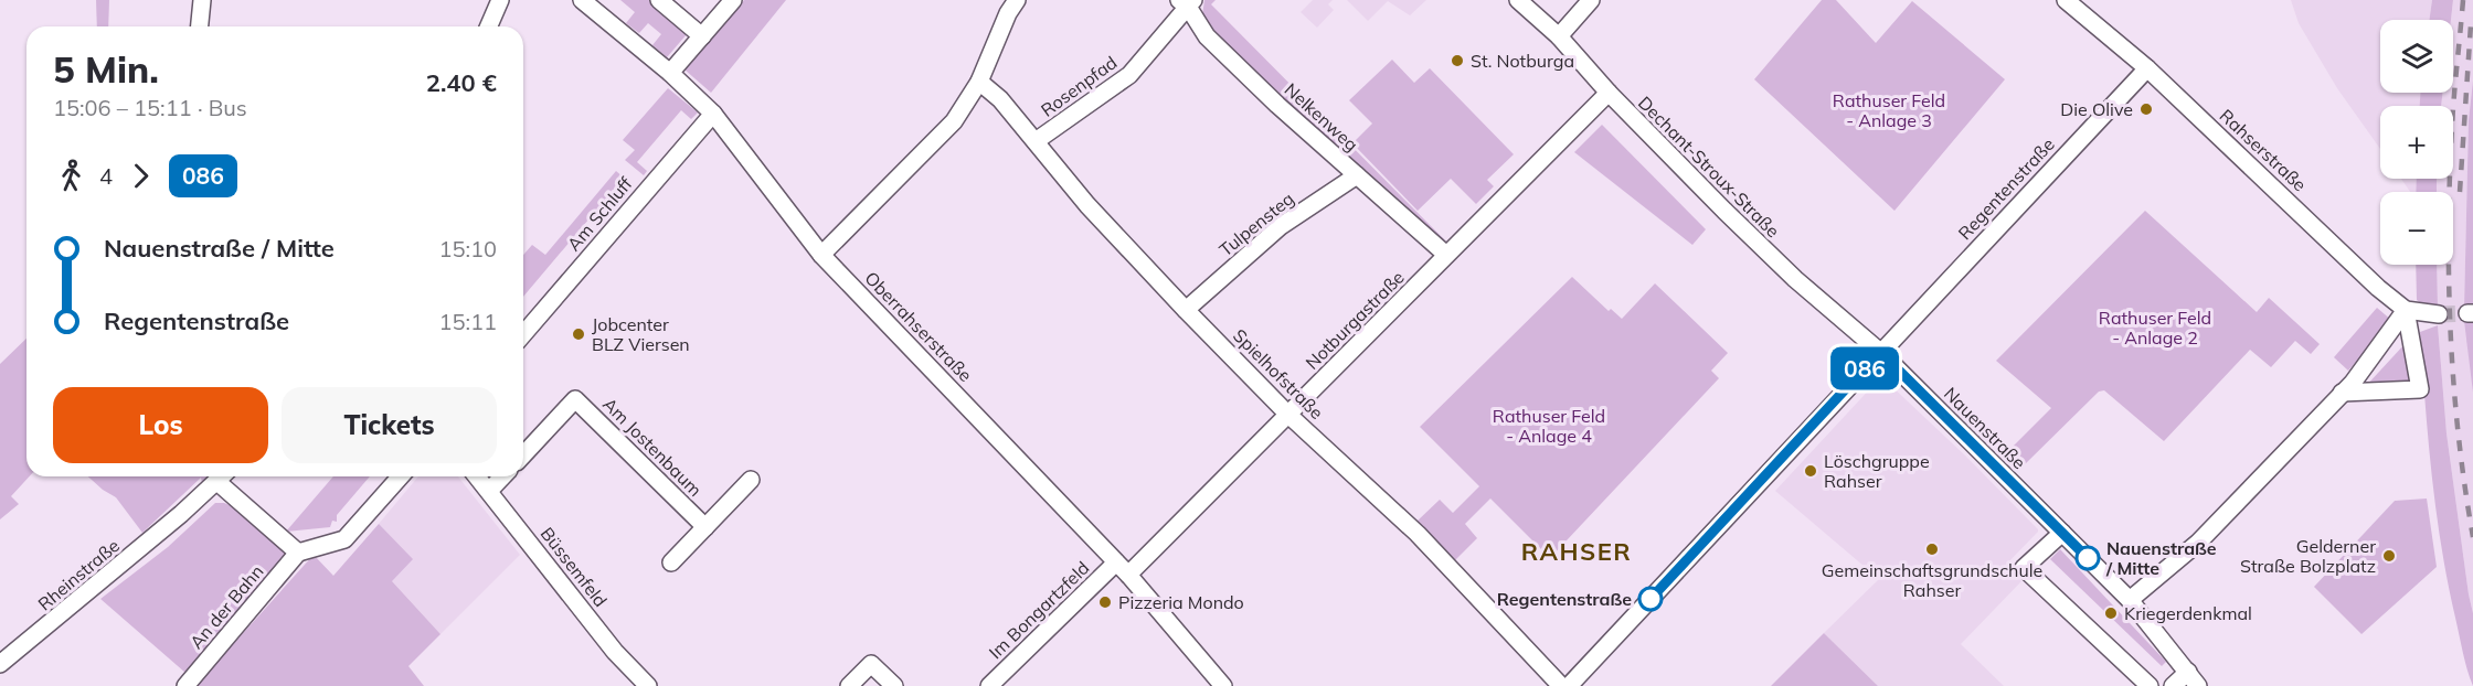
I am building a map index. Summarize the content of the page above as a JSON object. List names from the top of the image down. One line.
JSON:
{"streets":{"street":["Rosenpfad","Nelkenweg","Rahserstraße","Dechant-Stroux-Straße","Regentenstraße","Am Schluff","Tulpensteg","Notburgastraße","Oberrahserstraße","Spielhofstraße","Nauenstraße","Am Jostenbaum","Büssemfeld","Rheinstraße","An der Bahn","Im Bongartzfeld"]},"crossings":[["Rosenpfad","Nelkenweg"],["Rosenpfad","Spielhofstraße"],["Nelkenweg","Tulpensteg"],["Nelkenweg","Notburgastraße"],["Rahserstraße","Regentenstraße"],["Dechant-Stroux-Straße","Regentenstraße"],["Dechant-Stroux-Straße","Notburgastraße"],["Dechant-Stroux-Straße","Nauenstraße"],["Regentenstraße","Nauenstraße"],["Am Schluff","Oberrahserstraße"],["Tulpensteg","Spielhofstraße"],["Notburgastraße","Oberrahserstraße"],["Notburgastraße","Spielhofstraße"],["Notburgastraße","Im Bongartzfeld"],["Oberrahserstraße","Im Bongartzfeld"]],"districts":["RAHSER"],"parks":["Rathuser Feld - Anlage 3","Rathuser Feld - Anlage 2","Rathuser Feld - Anlage 4"],"places":["St. Notburga","Die Olive","Jobcenter BLZ Viersen","Löschgruppe Rahser","Gemeinschaftsgrundschule Rahser","Gelderner Straße Bolzplatz","Nauenstraße / Mitte","Regentenstraße","Pizzeria Mondo","Kriegerdenkmal"],"lines":["bus line 086"],"page":{"on_map":"086","map_buttons":["+","−"],"heading":["5 Min.","15:06 – 15:11 · Bus","2.40 €"],"legs":["4","086"],"list":[{"name":"Nauenstraße / Mitte","value":"15:10"},{"name":"Regentenstraße","value":"15:11"}],"buttons":["Los","Tickets"]}}
